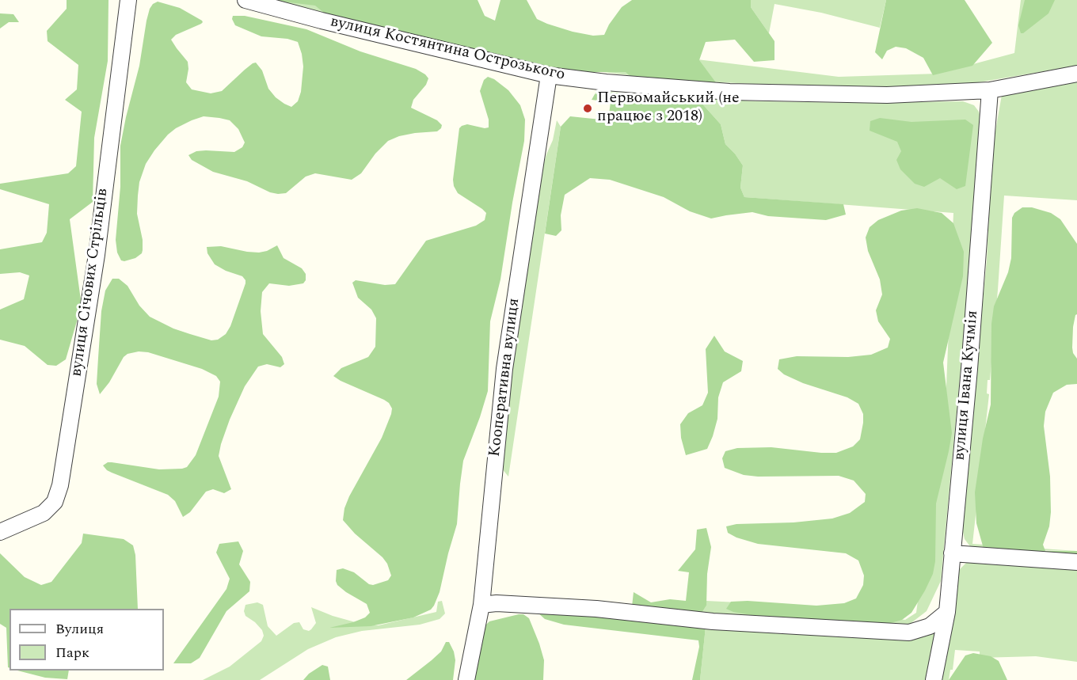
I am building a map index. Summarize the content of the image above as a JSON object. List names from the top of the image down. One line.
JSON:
{"streets":{"street":["вулиця Костянтина Острозького","вулиця Січових Стрільців","Кооперативна вулиця","вулиця Івана Кучмія"]},"crossings":[["вулиця Костянтина Острозького","Кооперативна вулиця"],["вулиця Костянтина Острозького","вулиця Івана Кучмія"]],"places":["Первомайський (не працює з 2018)"],"legend":["Вулиця","Парк"]}
